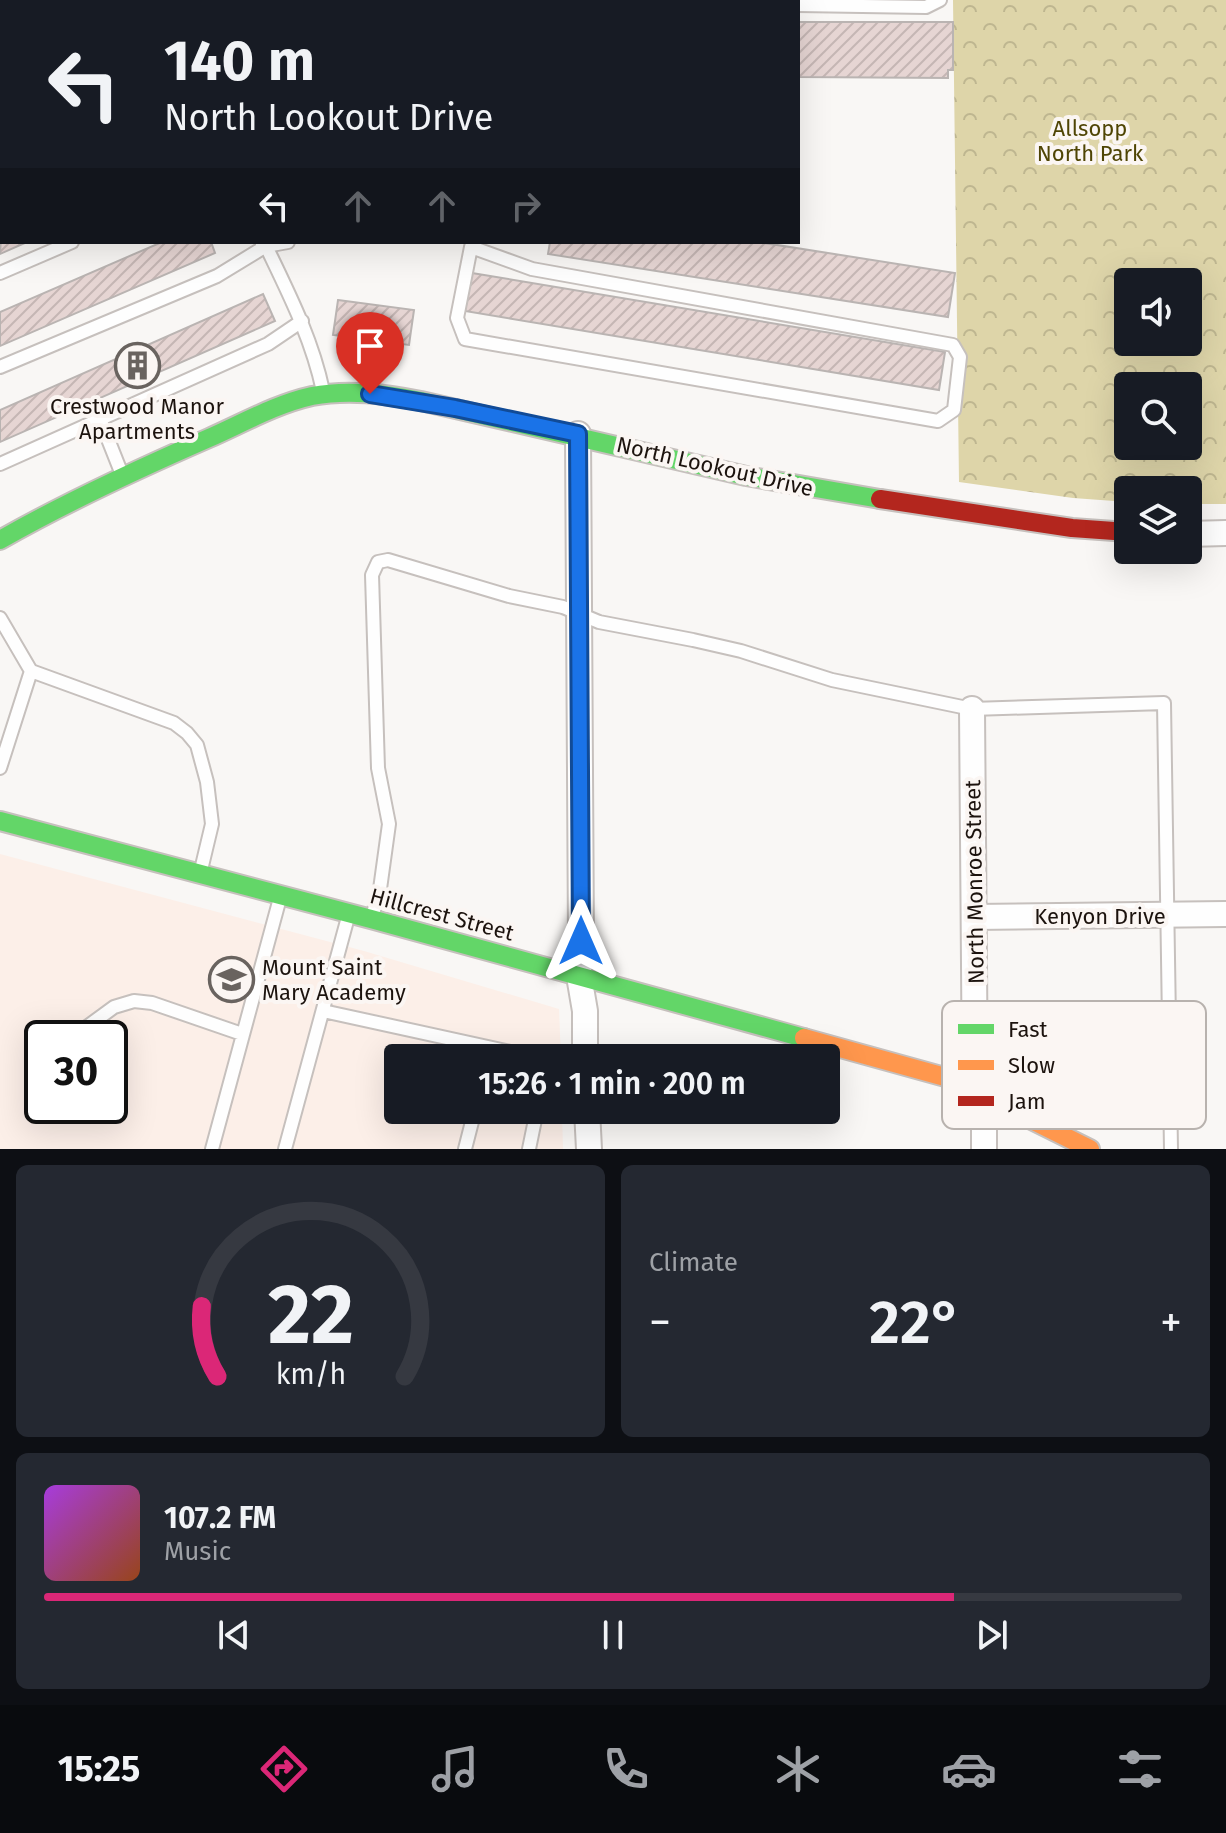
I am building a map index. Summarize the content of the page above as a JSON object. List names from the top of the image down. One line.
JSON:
{"streets":{"street":["North Lookout Drive","North Monroe Street","Hillcrest Street","Kenyon Drive"]},"crossings":[["North Monroe Street","Kenyon Drive"]],"parks":["Allsopp North Park"],"places":{"building":["Crestwood Manor Apartments"],"school or university":["Mount Saint Mary Academy"]},"legend":["Fast","Slow","Jam"],"page":{"turn":["140 m","North Lookout Drive"],"limit":"30","trip":"15:26 · 1 min · 200 m","tile":"Climate","heat":["−","22°","+"],"song":["107.2 FM","Music"],"tabs":"15:25","gauge":["22","km/h"]}}
